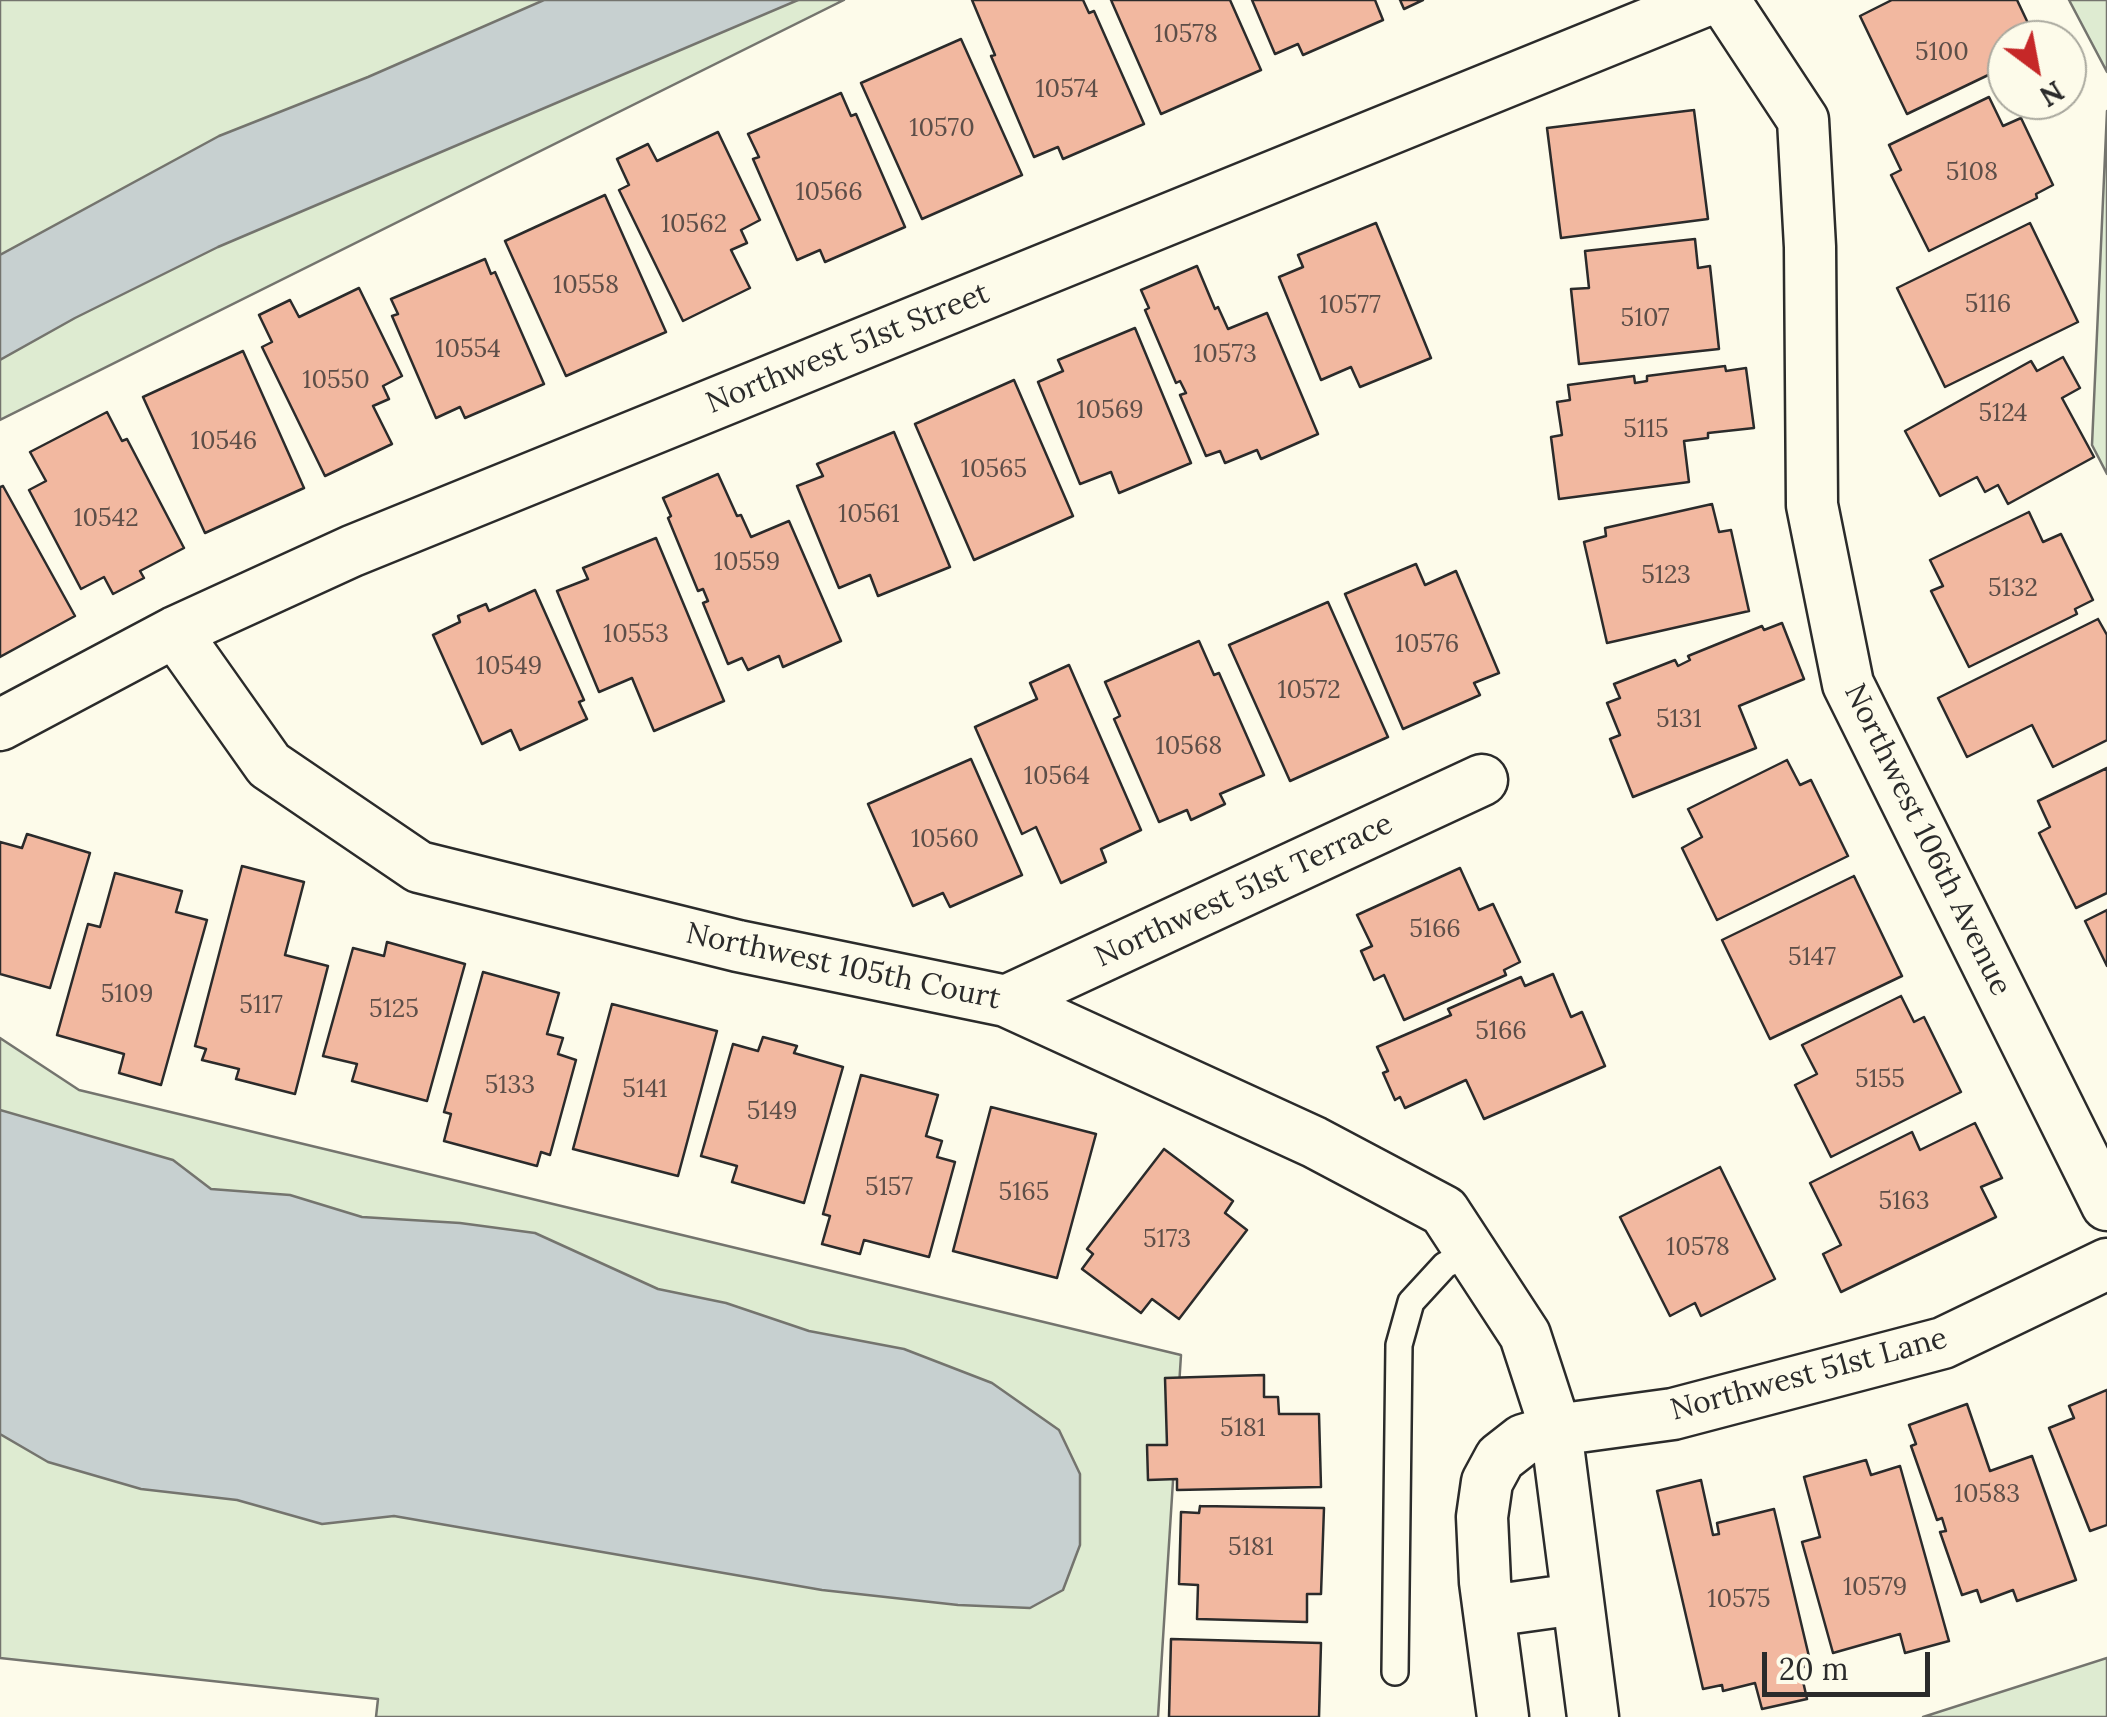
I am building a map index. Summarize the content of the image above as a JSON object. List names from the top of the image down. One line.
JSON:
{"streets":{"street":["Northwest 51st Street","Northwest 106th Avenue","Northwest 51st Terrace","Northwest 105th Court","Northwest 51st Lane"]},"crossings":[["Northwest 51st Street","Northwest 105th Court"],["Northwest 51st Terrace","Northwest 105th Court"],["Northwest 105th Court","Northwest 51st Lane"]],"house_numbers":["10578","5100","10574","10570","5108","10566","10562","10558","5116","10577","5107","10554","10573","10550","10569","5124","5115","10546","10565","10561","10542","10559","5123","5132","10553","10576","10549","10572","5131","10568","10564","10560","5166","5147","5109","5117","5125","5166","5155","5133","5141","5149","5157","5165","5163","5173","10578","5181","10583","5181","10579","10575"],"scale_bar":"20 m","north":"bottom right"}
